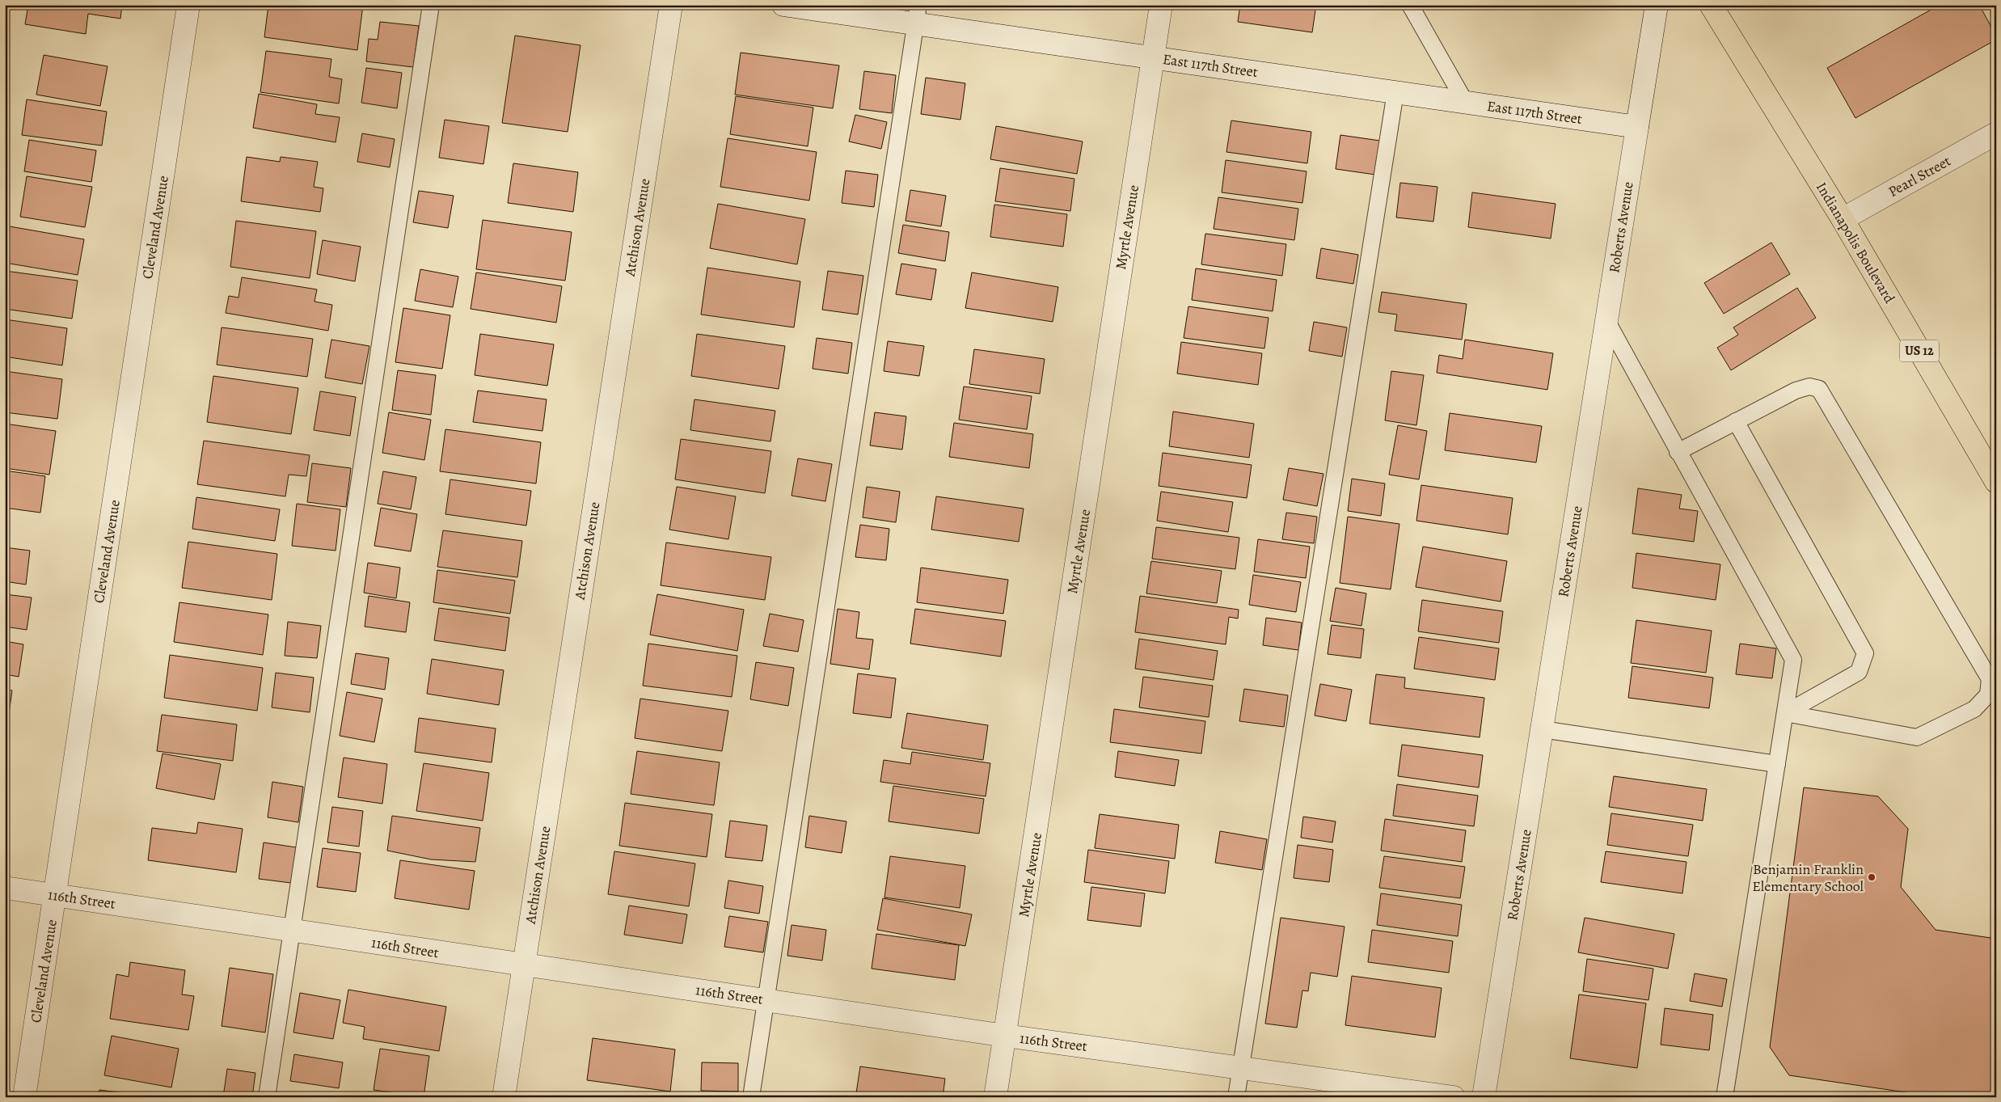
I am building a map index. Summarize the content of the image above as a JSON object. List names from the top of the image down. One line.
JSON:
{"streets":{"main road":["Indianapolis Boulevard","US 12"],"street":["East 117th Street","Pearl Street","Cleveland Avenue","Atchison Avenue","Myrtle Avenue","Roberts Avenue","116th Street"]},"crossings":[["East 117th Street","Myrtle Avenue"],["East 117th Street","Roberts Avenue"],["Pearl Street","Indianapolis Boulevard"],["Cleveland Avenue","116th Street"],["Atchison Avenue","116th Street"],["Myrtle Avenue","116th Street"]],"places":["Benjamin Franklin Elementary School"]}
